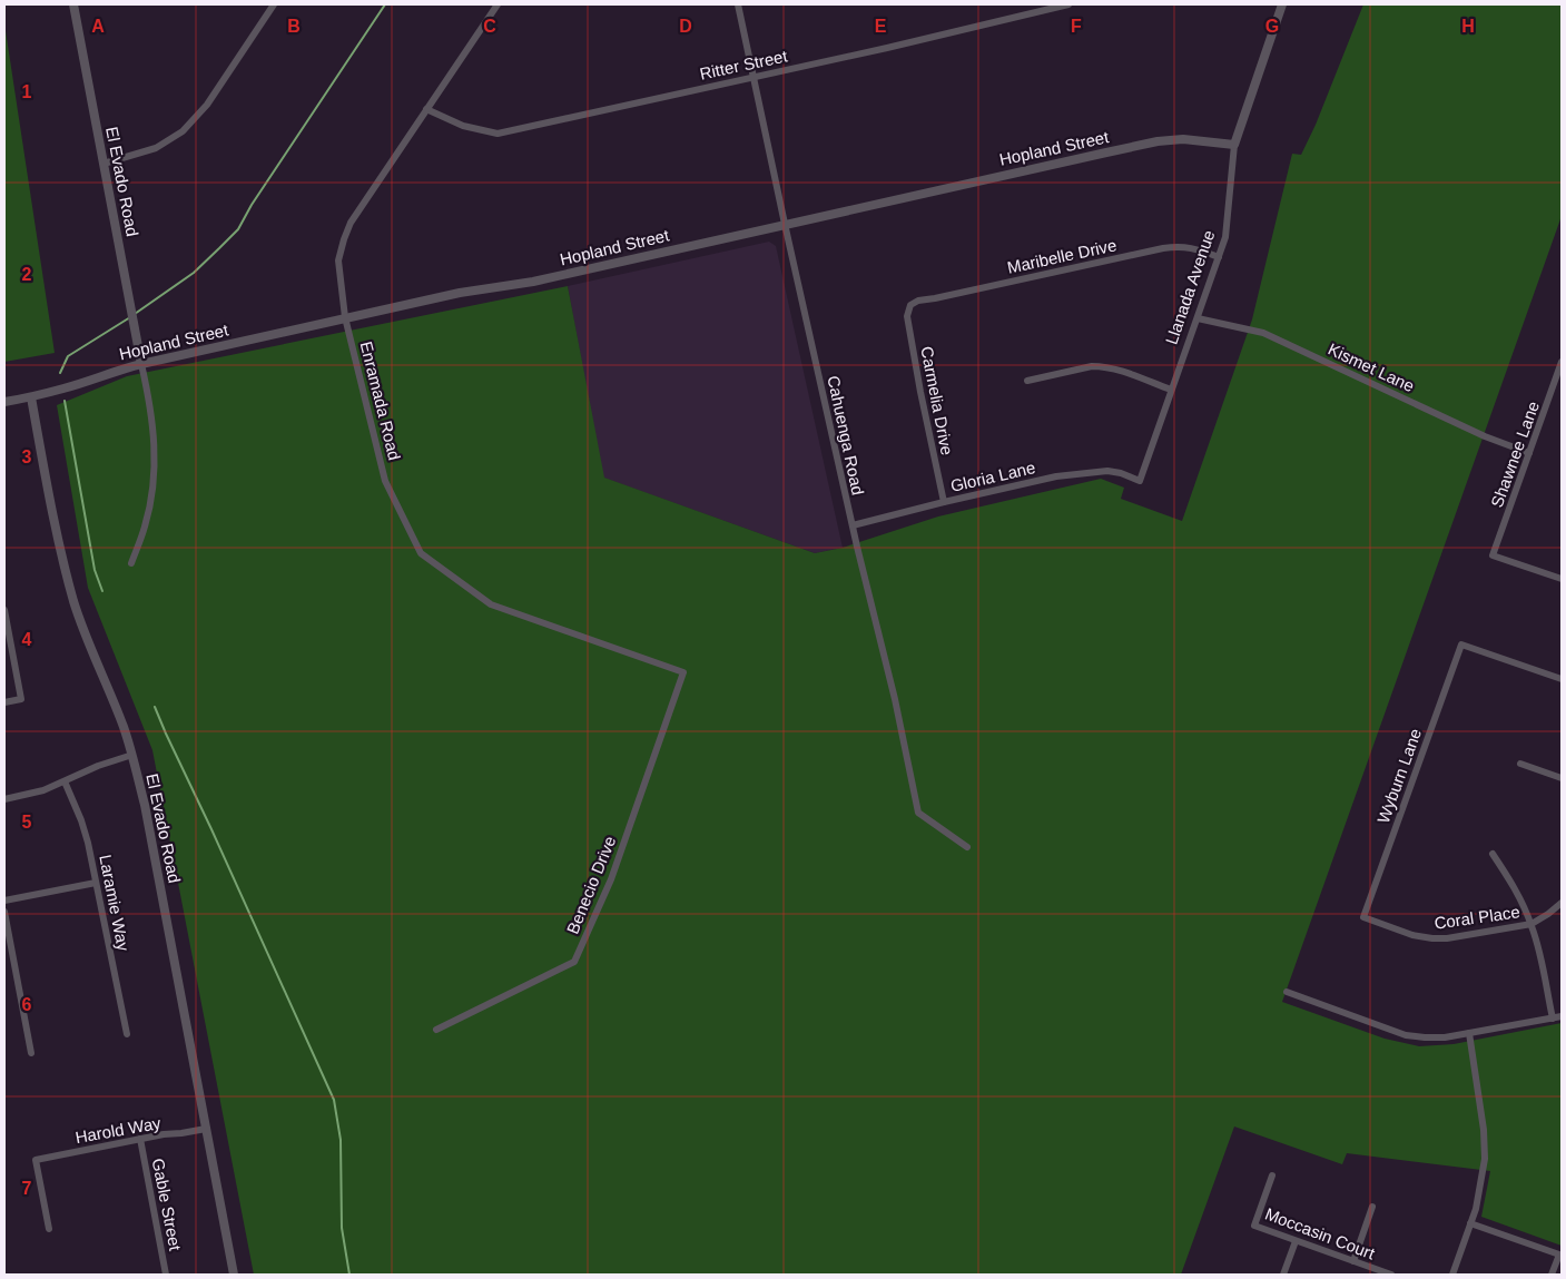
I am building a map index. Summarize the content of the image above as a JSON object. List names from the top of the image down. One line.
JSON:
{"streets":{"street":["Ritter Street","Hopland Street","El Evado Road","Maribelle Drive","Llanada Avenue","Kismet Lane","Enramada Road","Carmelia Drive","Cahuenga Road","Shawnee Lane","Gloria Lane","Wyburn Lane","Benecio Drive","Laramie Way","Coral Place","Harold Way","Gable Street","Moccasin Court"]},"crossings":[["Ritter Street","Enramada Road"],["Ritter Street","Cahuenga Road"],["Hopland Street","El Evado Road"],["Hopland Street","Llanada Avenue"],["Hopland Street","Enramada Road"],["Hopland Street","Cahuenga Road"],["El Evado Road","Harold Way"],["Maribelle Drive","Llanada Avenue"],["Maribelle Drive","Carmelia Drive"],["Llanada Avenue","Kismet Lane"],["Llanada Avenue","Gloria Lane"],["Kismet Lane","Shawnee Lane"],["Enramada Road","Benecio Drive"],["Carmelia Drive","Gloria Lane"],["Cahuenga Road","Gloria Lane"],["Wyburn Lane","Coral Place"],["Harold Way","Gable Street"]],"grid":{"columns":["A","B","C","D","E","F","G","H"],"rows":["1","2","3","4","5","6","7"]}}
